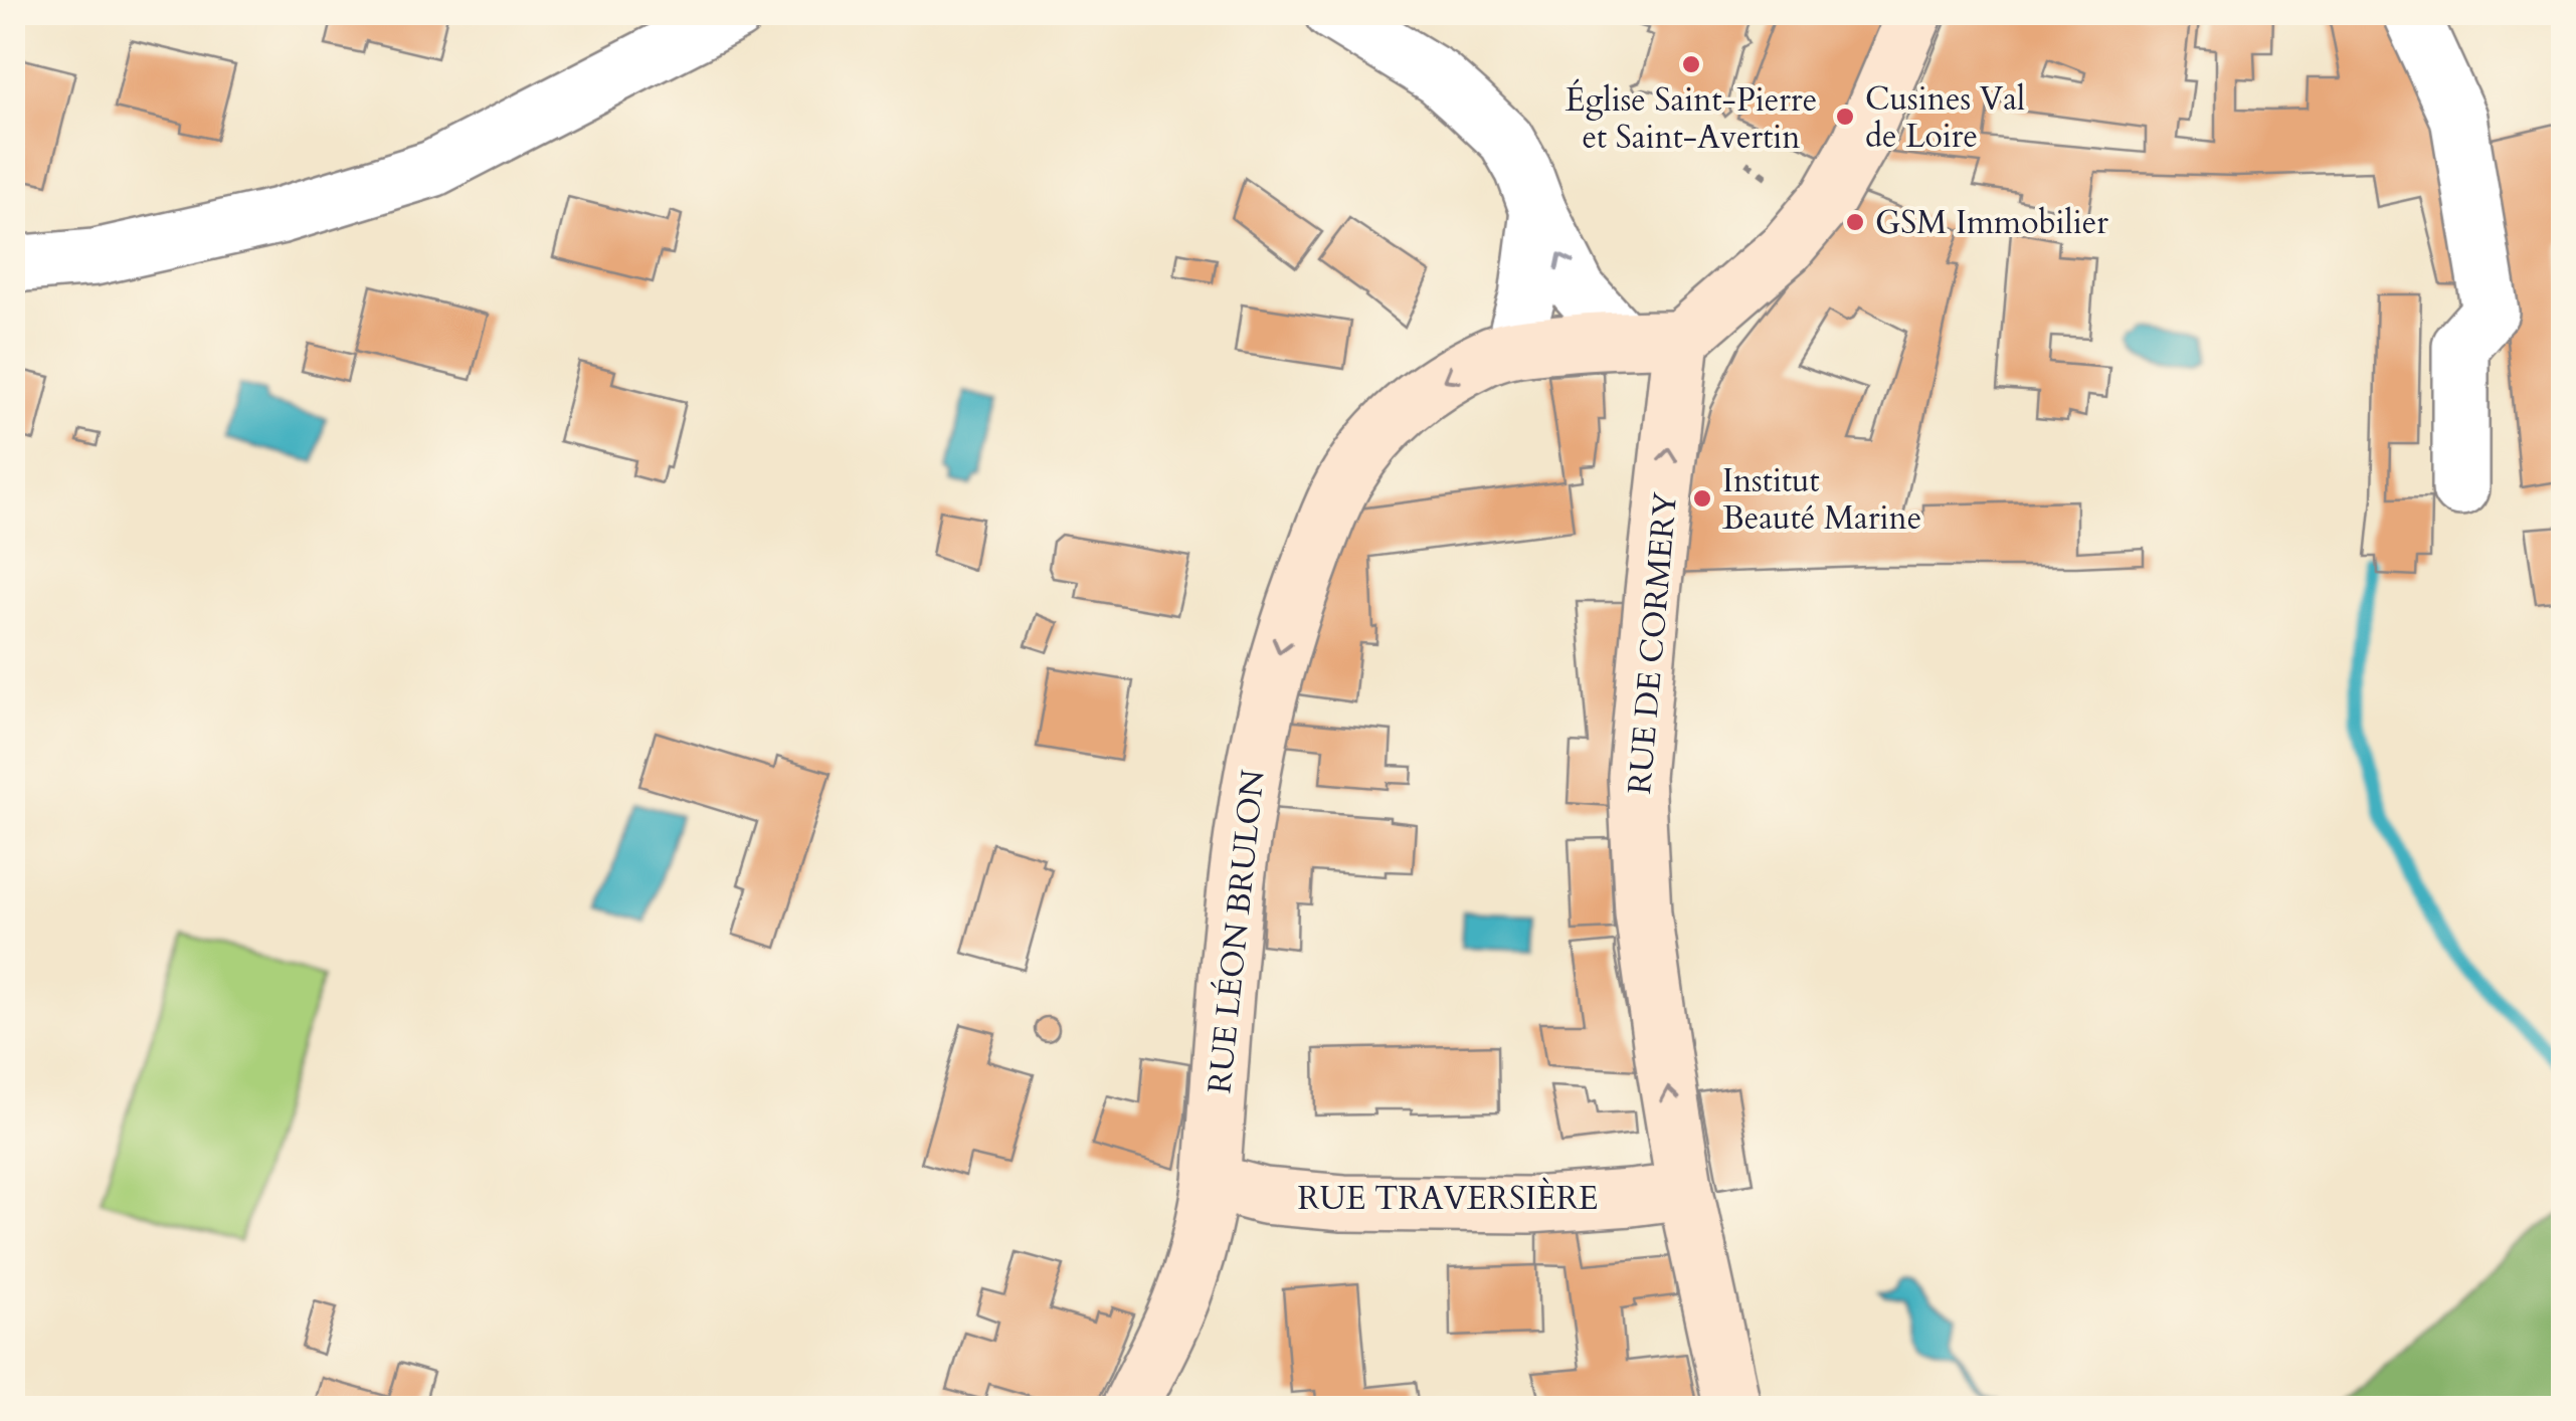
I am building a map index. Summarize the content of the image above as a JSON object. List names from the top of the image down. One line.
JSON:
{"streets":{"main road":["RUE DE CORMERY","RUE LÉON BRULON","RUE TRAVERSIÈRE"]},"crossings":[["RUE DE CORMERY","RUE LÉON BRULON"],["RUE DE CORMERY","RUE TRAVERSIÈRE"],["RUE LÉON BRULON","RUE TRAVERSIÈRE"]],"one_way":["RUE DE CORMERY","RUE LÉON BRULON"],"places":["Église Saint-Pierre et Saint-Avertin","Cusines Val de Loire","GSM Immobilier","Institut Beauté Marine"]}
